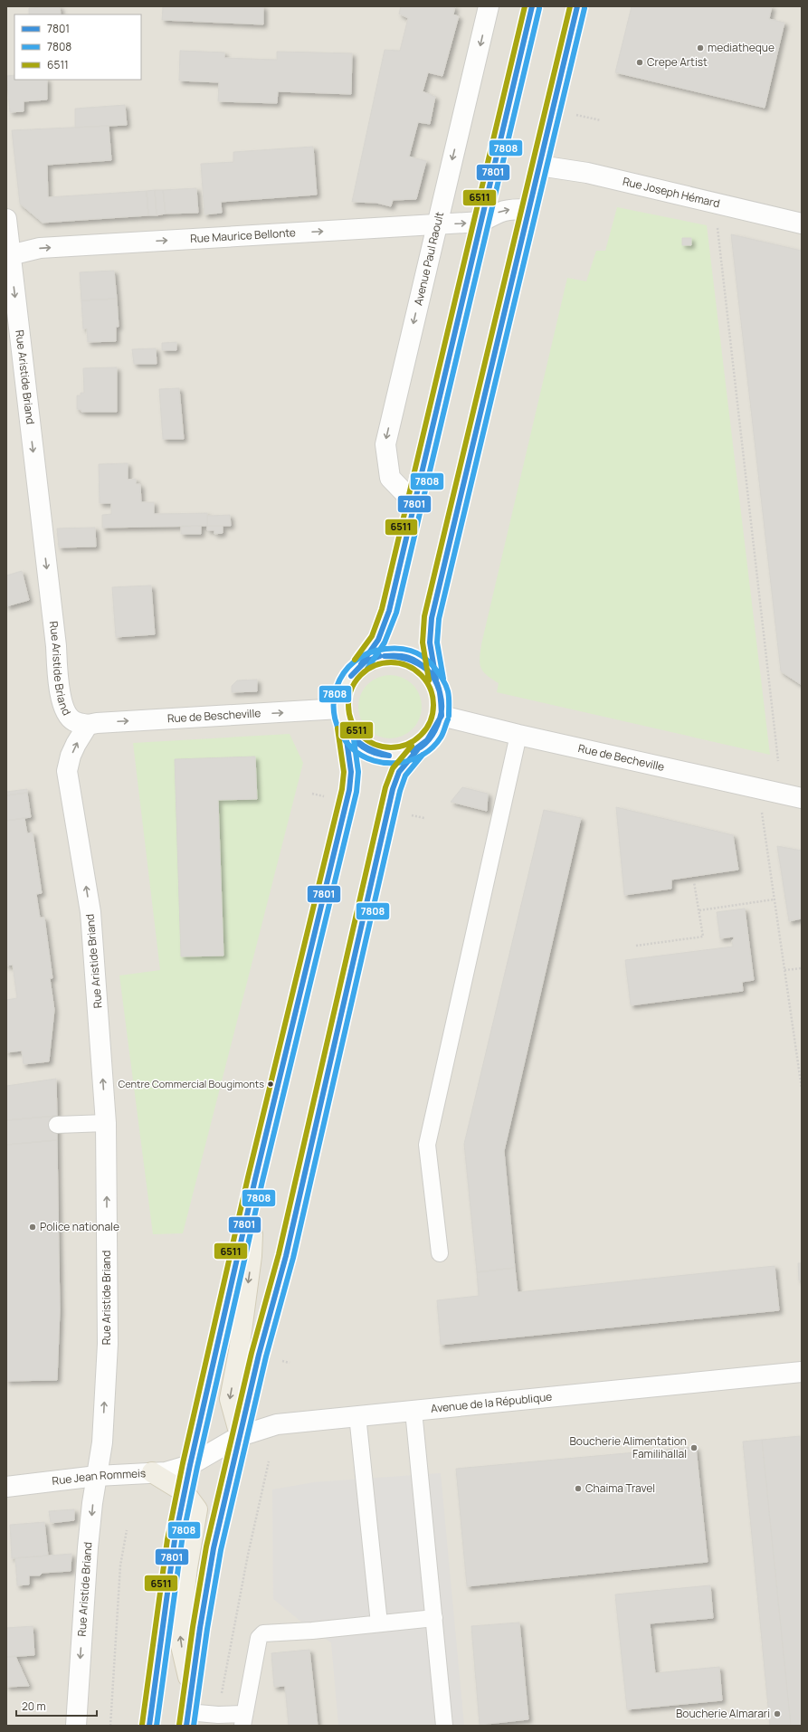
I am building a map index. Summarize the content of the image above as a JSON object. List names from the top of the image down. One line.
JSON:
{"streets":{"street":["Rue Joseph Hémard","Rue Maurice Bellonte","Avenue Paul Raoult","Rue Aristide Briand","Rue de Bescheville","Rue de Becheville","Avenue de la République","Rue Jean Rommeis"]},"crossings":[["Rue Maurice Bellonte","Avenue Paul Raoult"],["Rue Maurice Bellonte","Rue Aristide Briand"],["Rue Aristide Briand","Rue de Bescheville"],["Rue Aristide Briand","Rue Jean Rommeis"],["Rue de Bescheville","Rue de Becheville"],["Avenue de la République","Rue Jean Rommeis"]],"one_way":["Rue Maurice Bellonte","Avenue Paul Raoult","Rue de Bescheville"],"places":["mediatheque","Crepe Artist","Centre Commercial Bougimonts","Police nationale","Boucherie Alimentation Familihallal","Chaima Travel","Boucherie Almarari"],"lines":["transit line 7801","transit line 6511","transit line 7808"],"legend":["7801","7808","6511"],"scale_bar":"20 m"}
